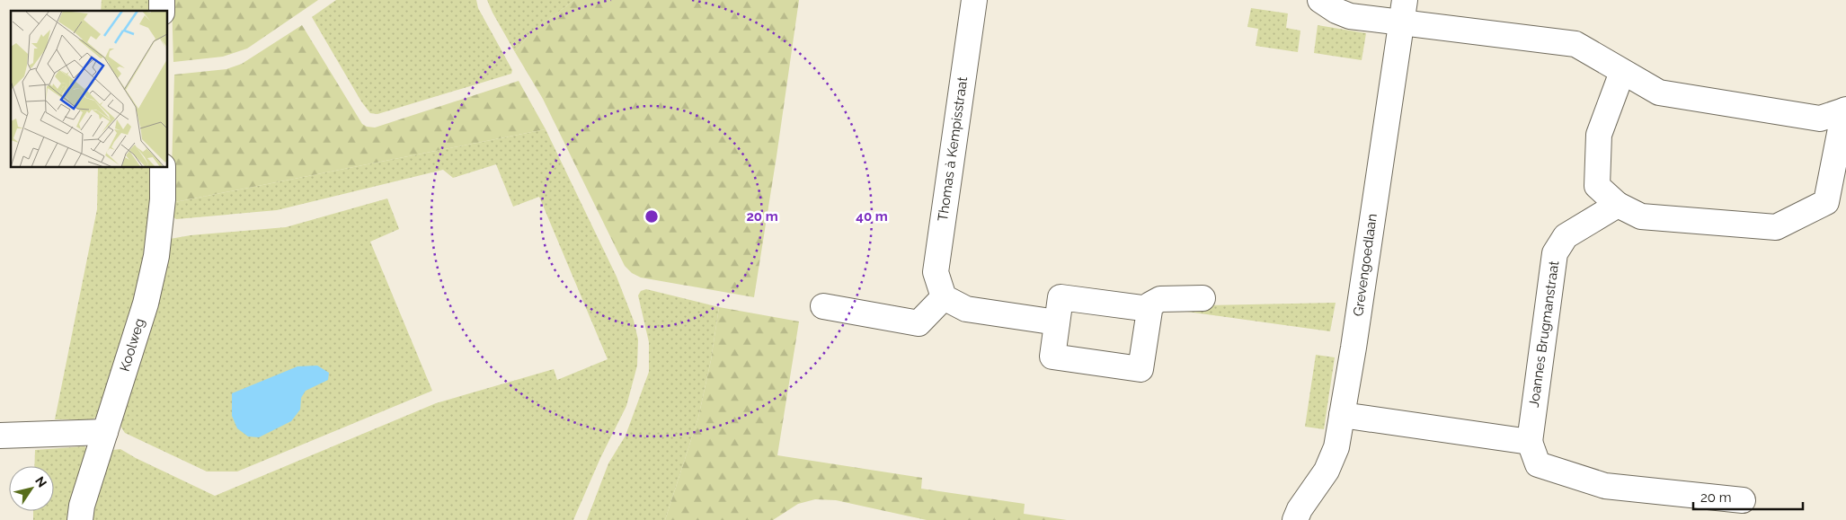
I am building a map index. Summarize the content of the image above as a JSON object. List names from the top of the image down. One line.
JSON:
{"streets":{"street":["Thomas à Kempisstraat","Grevengoedlaan","Joannes Brugmanstraat","Koolweg"]},"scale_bar":"20 m","north":"top right","rings":["20 m","40 m"]}
